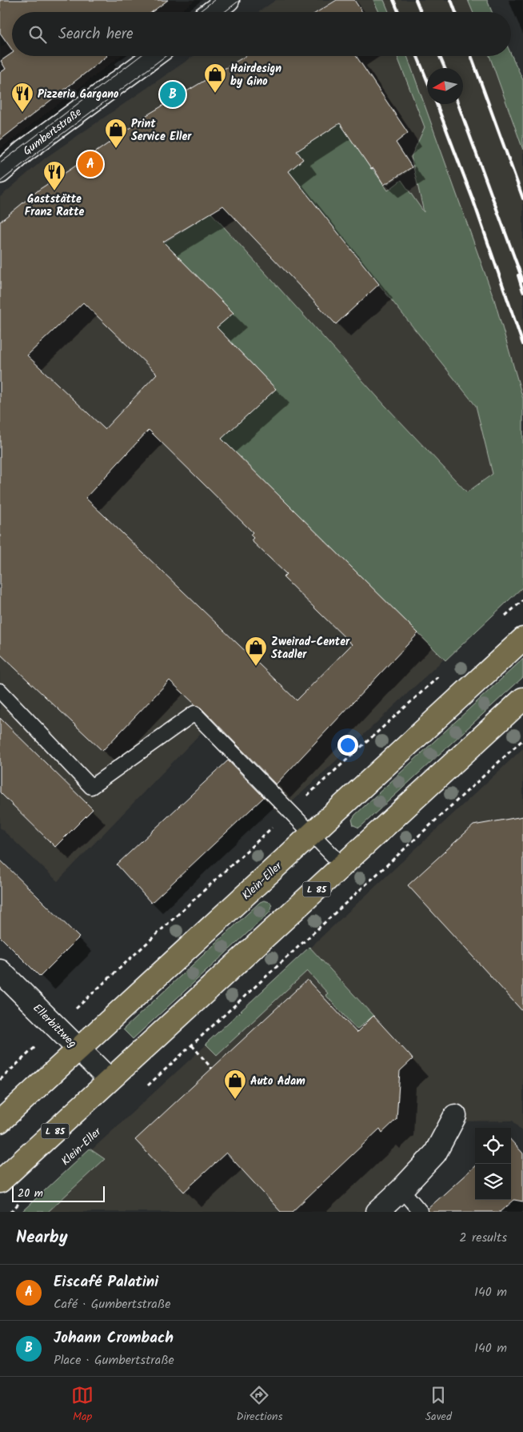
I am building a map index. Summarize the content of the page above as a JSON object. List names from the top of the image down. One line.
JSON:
{"streets":{"main road":["Klein-Eller","L 85"],"street":["Gumbertstraße","Ellerbittweg"]},"crossings":[["Klein-Eller","Ellerbittweg"],["L 85","Ellerbittweg"]],"places":{"shop":["Hairdesign by Gino","Print Service Eller","Zweirad-Center Stadler","Auto Adam"],"restaurant":["Pizzeria Gargano","Gaststätte Franz Ratte"]},"scale_bar":"20 m","north":"left","page":{"search":"Search here","pins":["B","A"],"scale":"20 m","heading":["Nearby","2 results"],"list":[{"mark":"A","name":"Eiscafé Palatini","note":"Café · Gumbertstraße","value":"140 m"},{"mark":"B","name":"Johann Crombach","note":"Place · Gumbertstraße","value":"140 m"}],"nav":["Map","Directions","Saved"]}}
